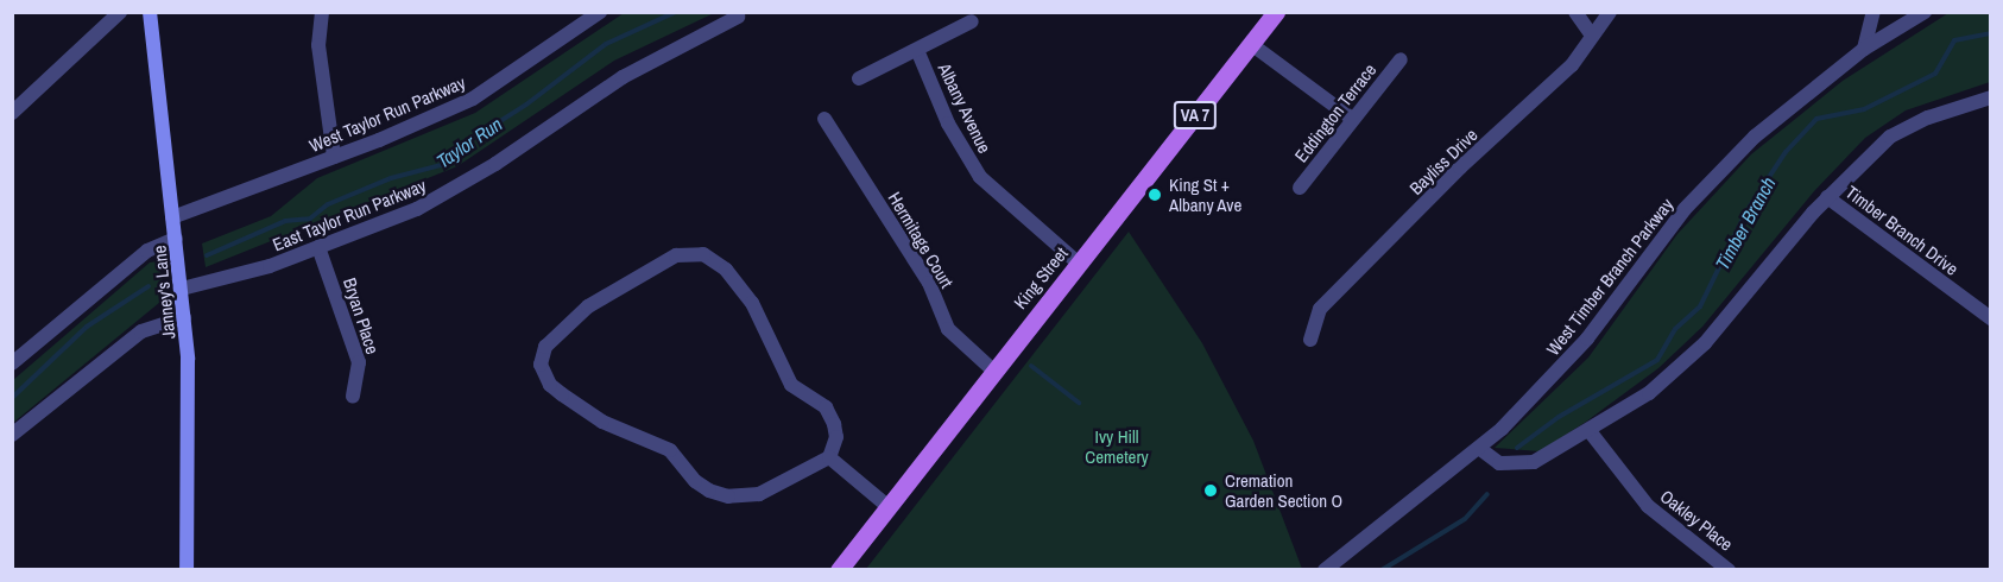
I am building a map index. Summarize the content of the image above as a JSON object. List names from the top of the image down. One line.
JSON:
{"streets":{"main road":["VA 7","King Street","Janney's Lane"],"street":["Albany Avenue","Eddington Terrace","West Taylor Run Parkway","Bayliss Drive","East Taylor Run Parkway","Timber Branch Drive","Hermitage Court","West Timber Branch Parkway","Bryan Place","Oakley Place"]},"crossings":[["Albany Avenue","King Street"],["West Taylor Run Parkway","Janney's Lane"],["East Taylor Run Parkway","Janney's Lane"],["East Taylor Run Parkway","Bryan Place"],["Hermitage Court","King Street"]],"water":["Taylor Run","Timber Branch"],"parks":["Ivy Hill Cemetery"],"places":["King St + Albany Ave","Cremation Garden Section O"]}
